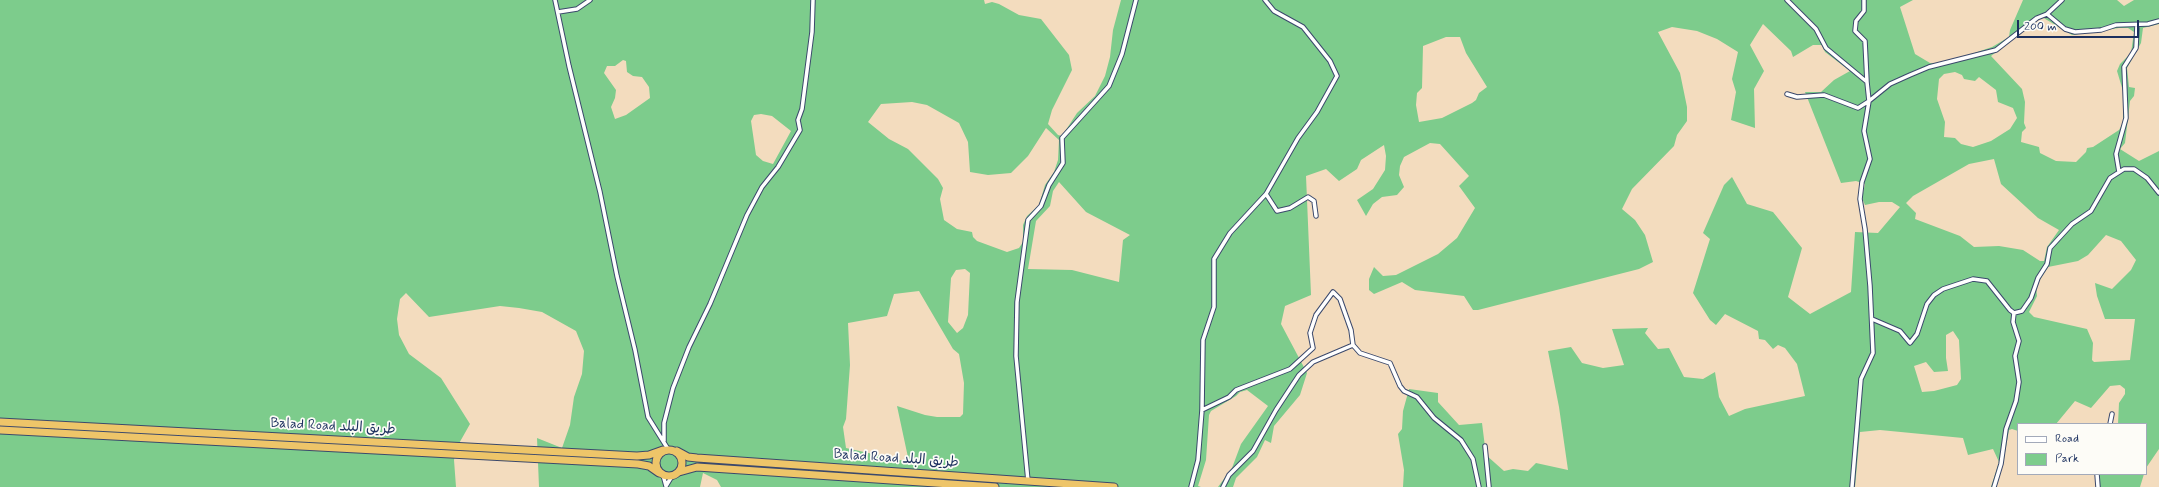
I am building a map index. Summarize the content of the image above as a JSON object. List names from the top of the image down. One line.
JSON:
{"streets":{"highway":["Balad Road طريق البلد"]},"legend":["Road","Park"],"scale_bar":"200 m"}
